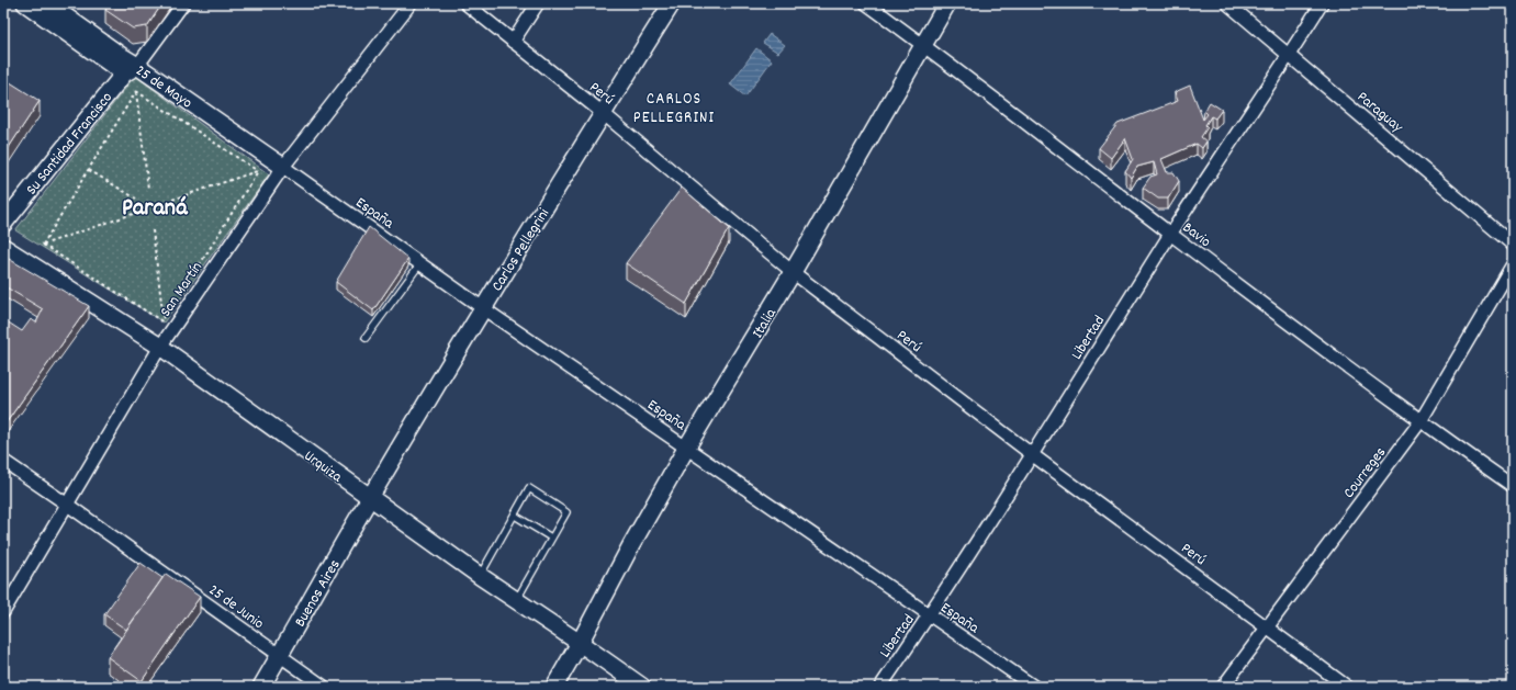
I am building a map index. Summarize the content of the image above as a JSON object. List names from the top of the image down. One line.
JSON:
{"streets":{"street":["25 de Mayo","Perú","Paraguay","Su Santidad Francisco","España","Bavio","Carlos Pellegrini","San Martín","Italia","Libertad","Urquiza","Courreges","Buenos Aires","25 de Junio"]},"crossings":[["25 de Mayo","Su Santidad Francisco"],["25 de Mayo","España"],["25 de Mayo","San Martín"],["Perú","Carlos Pellegrini"],["Perú","Italia"],["Perú","Libertad"],["Perú","Courreges"],["Paraguay","Libertad"],["España","Carlos Pellegrini"],["España","San Martín"],["España","Italia"],["España","Libertad"],["Bavio","Italia"],["Bavio","Libertad"],["Bavio","Courreges"],["Carlos Pellegrini","Urquiza"],["Carlos Pellegrini","Buenos Aires"],["San Martín","Urquiza"],["San Martín","25 de Junio"],["Italia","Urquiza"],["Urquiza","Buenos Aires"],["Buenos Aires","25 de Junio"]],"districts":["CARLOS PELLEGRINI","Paraná"]}
